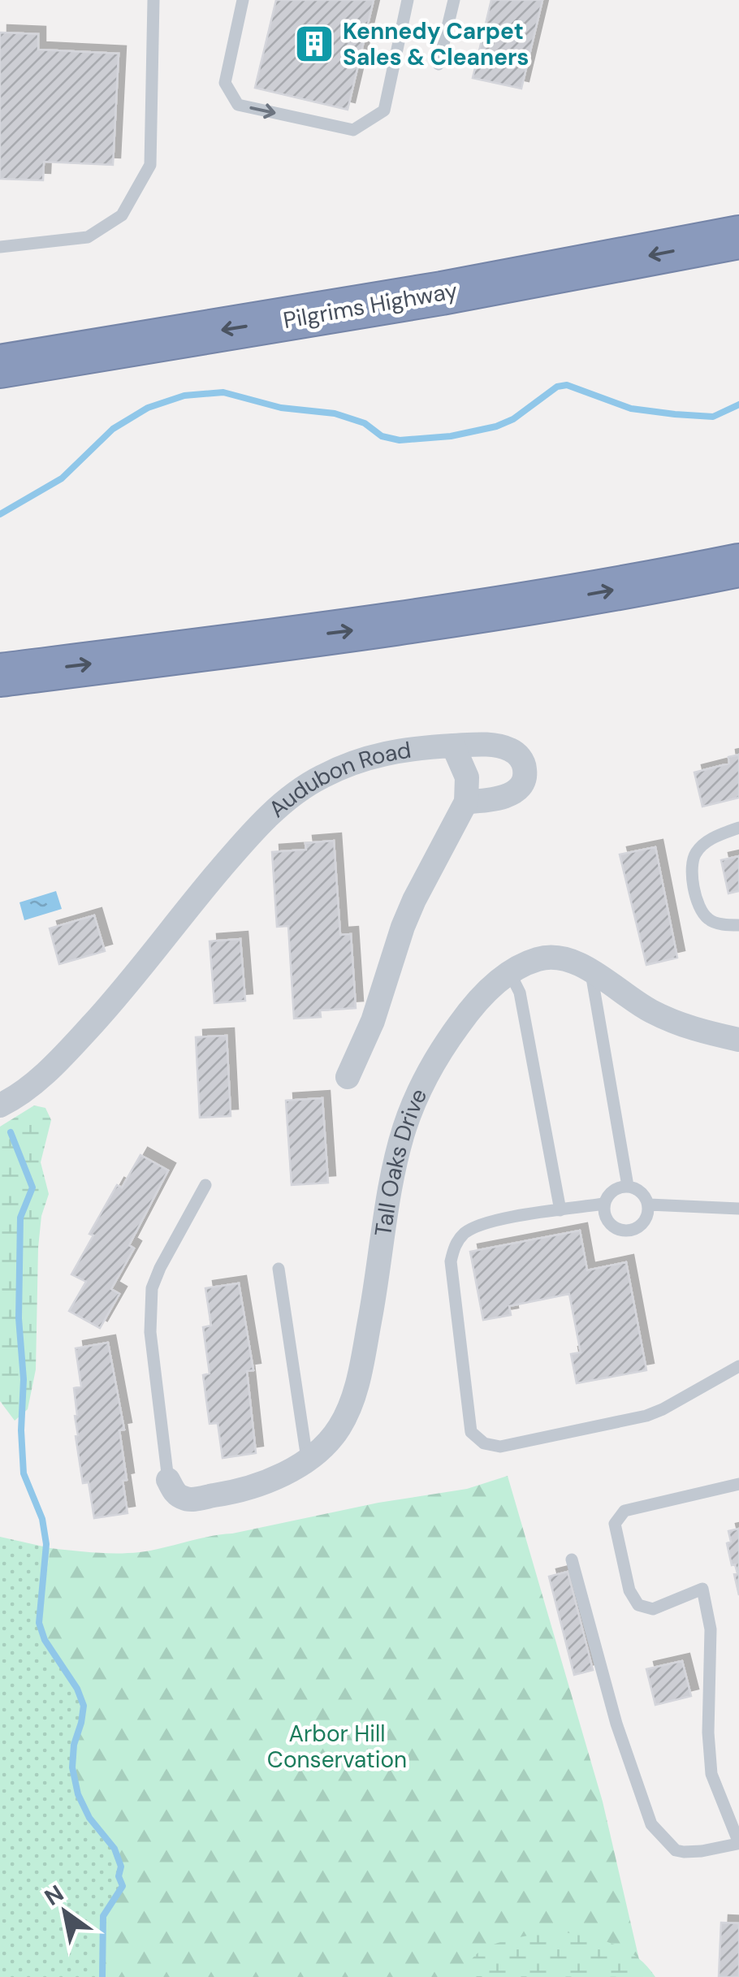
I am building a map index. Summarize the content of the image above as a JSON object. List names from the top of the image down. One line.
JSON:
{"streets":{"highway":["Pilgrims Highway"],"street":["Audubon Road","Tall Oaks Drive"]},"parks":["Arbor Hill Conservation"],"places":{"building":["Kennedy Carpet Sales & Cleaners"]},"north":"top left"}
